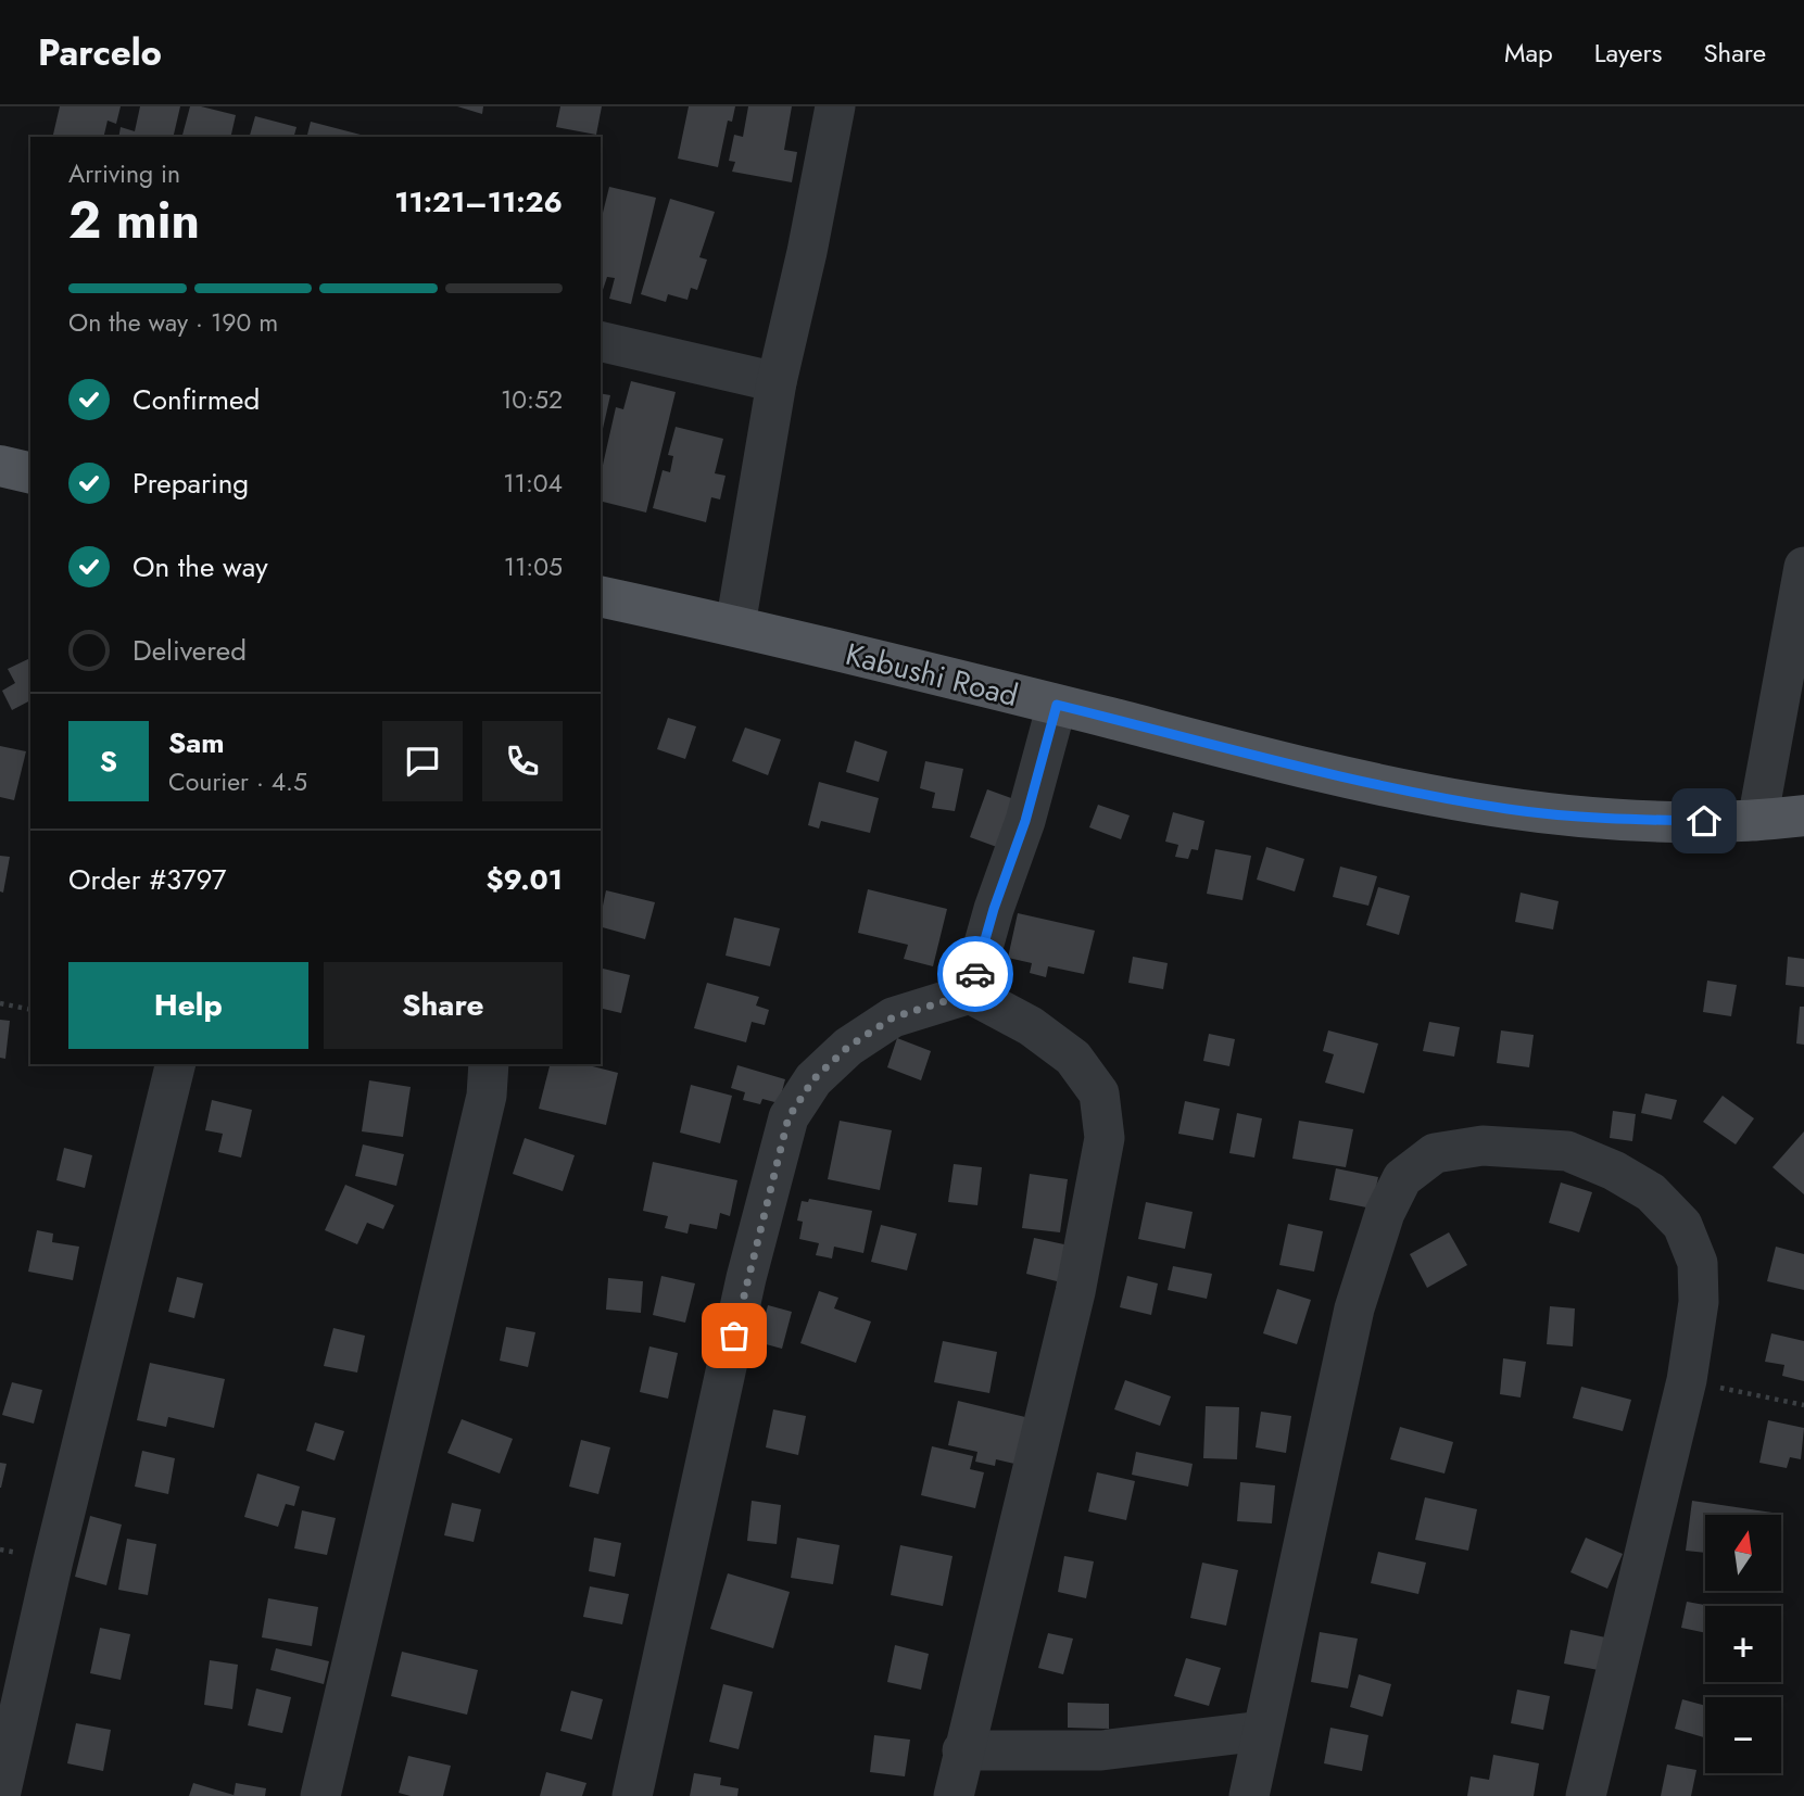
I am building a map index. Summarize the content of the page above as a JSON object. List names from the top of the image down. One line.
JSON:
{"streets":{"main road":["Kabushi Road"]},"north":"top","page":{"header":"Parcelo","nav":["Map","Layers","Share"],"heading":["2 min","Arriving in","11:21–11:26"],"panel":["Sam","Courier · 4.5","Order #3797","$9.01"],"bar":"On the way · 190 m","list":[["Confirmed","10:52"],["Preparing","11:04"],["On the way","11:05"],"Delivered"],"round":"S","buttons":["Help","Share"],"map_buttons":["+","−"]}}
